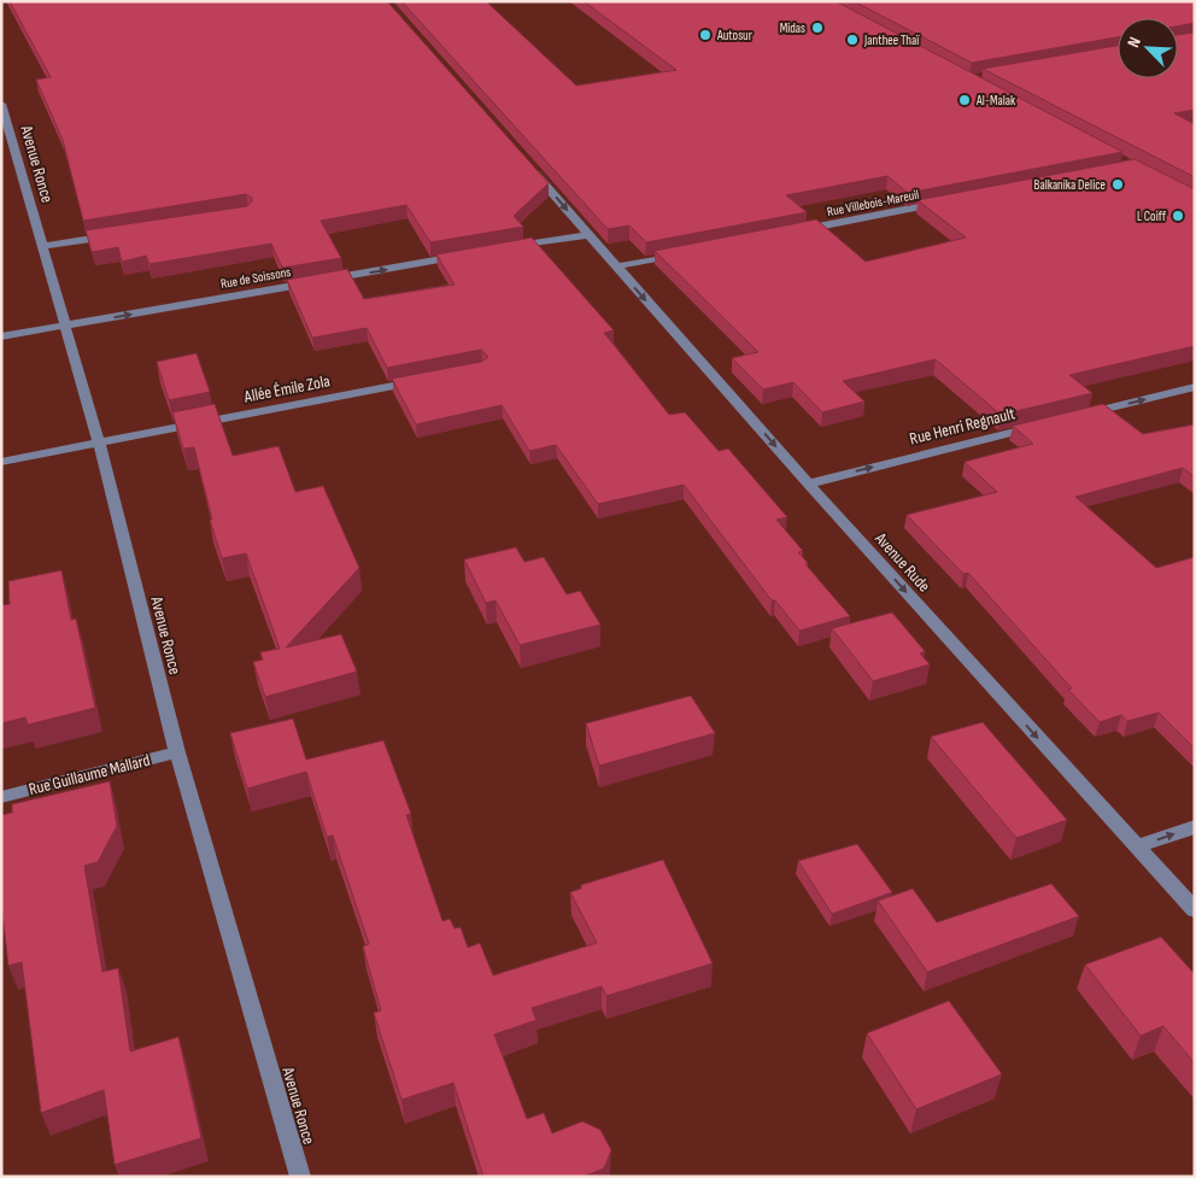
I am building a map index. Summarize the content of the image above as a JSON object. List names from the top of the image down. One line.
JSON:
{"streets":{"street":["Avenue Ronce","Rue Villebois-Mareuil","Rue de Soissons","Allée Émile Zola","Rue Henri Regnault","Avenue Rude","Rue Guillaume Mallard"]},"crossings":[["Avenue Ronce","Rue de Soissons"],["Avenue Ronce","Allée Émile Zola"],["Avenue Ronce","Rue Guillaume Mallard"],["Rue Henri Regnault","Avenue Rude"]],"one_way":["Rue de Soissons","Rue Henri Regnault","Avenue Rude"],"places":["Midas","Autosur","Janthee Thaï","Al-Malak","Balkanika Delice","L Coiff"],"north":"top left"}
